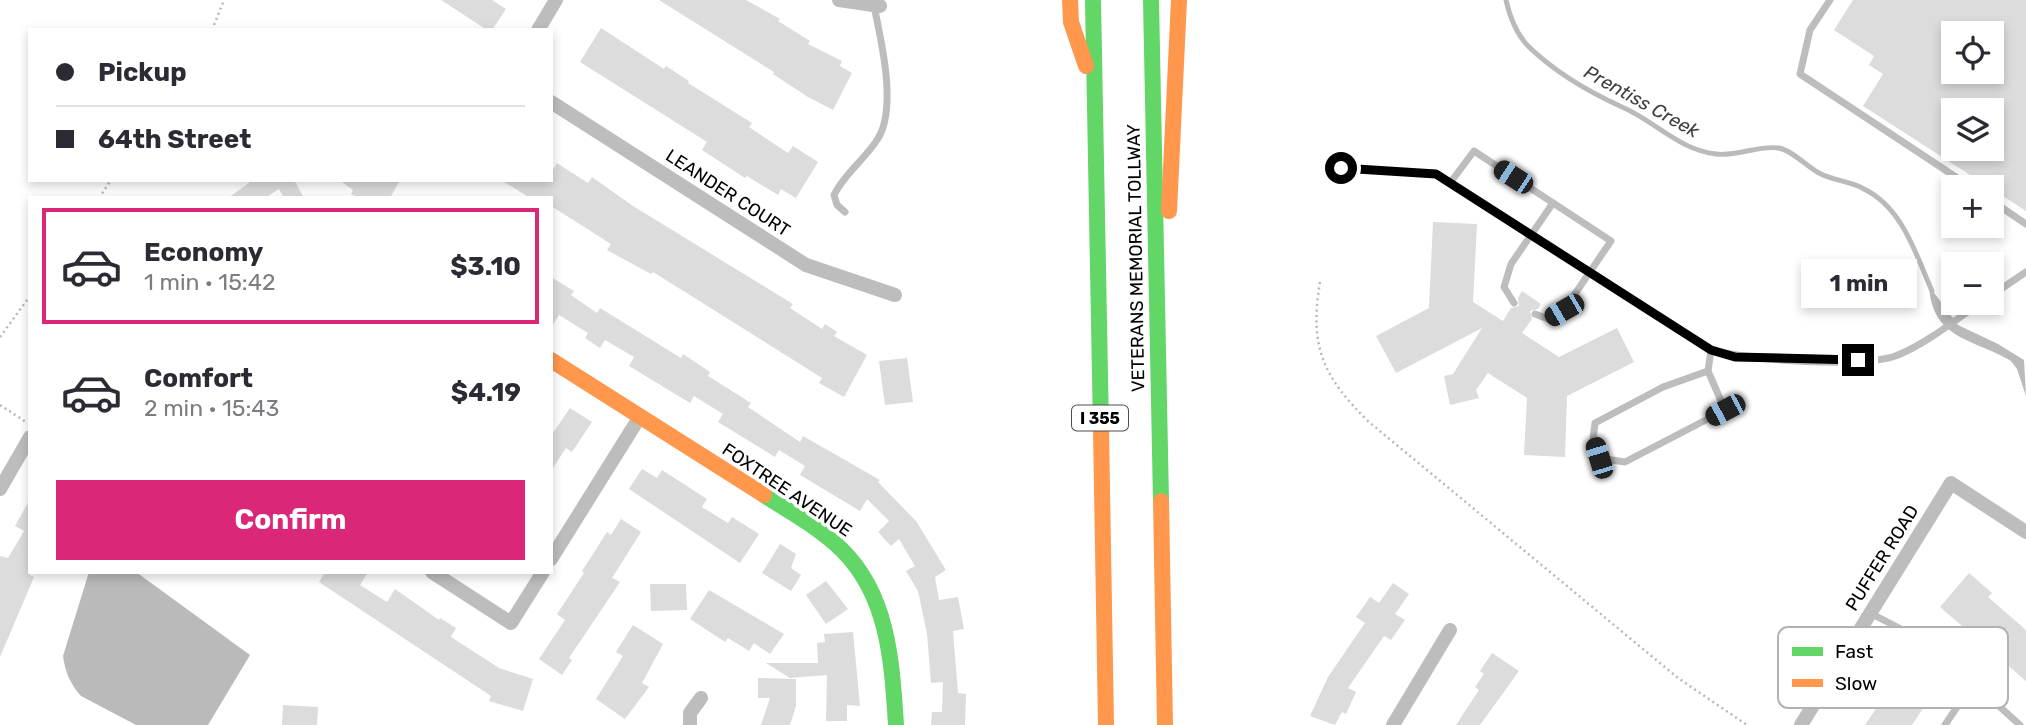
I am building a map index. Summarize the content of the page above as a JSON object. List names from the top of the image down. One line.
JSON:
{"streets":{"main road":["VETERANS MEMORIAL TOLLWAY","I 355","FOXTREE AVENUE"],"street":["LEANDER COURT","PUFFER ROAD"]},"water":["Prentiss Creek"],"legend":["Fast","Slow"],"page":{"map_buttons":["+","−"],"banner":["Pickup","64th Street"],"list":[{"name":"Economy","note":"1 min · 15:42","value":"$3.10"},{"name":"Comfort","note":"2 min · 15:43","value":"$4.19"}],"bubble":"1 min","buttons":"Confirm"}}
